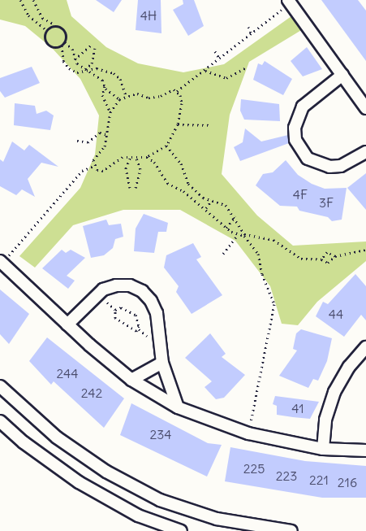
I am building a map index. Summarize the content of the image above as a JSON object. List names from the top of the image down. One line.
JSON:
{"house_numbers":["4H","4F","3F","44","244","242","41","234","225","223","221","216"]}
